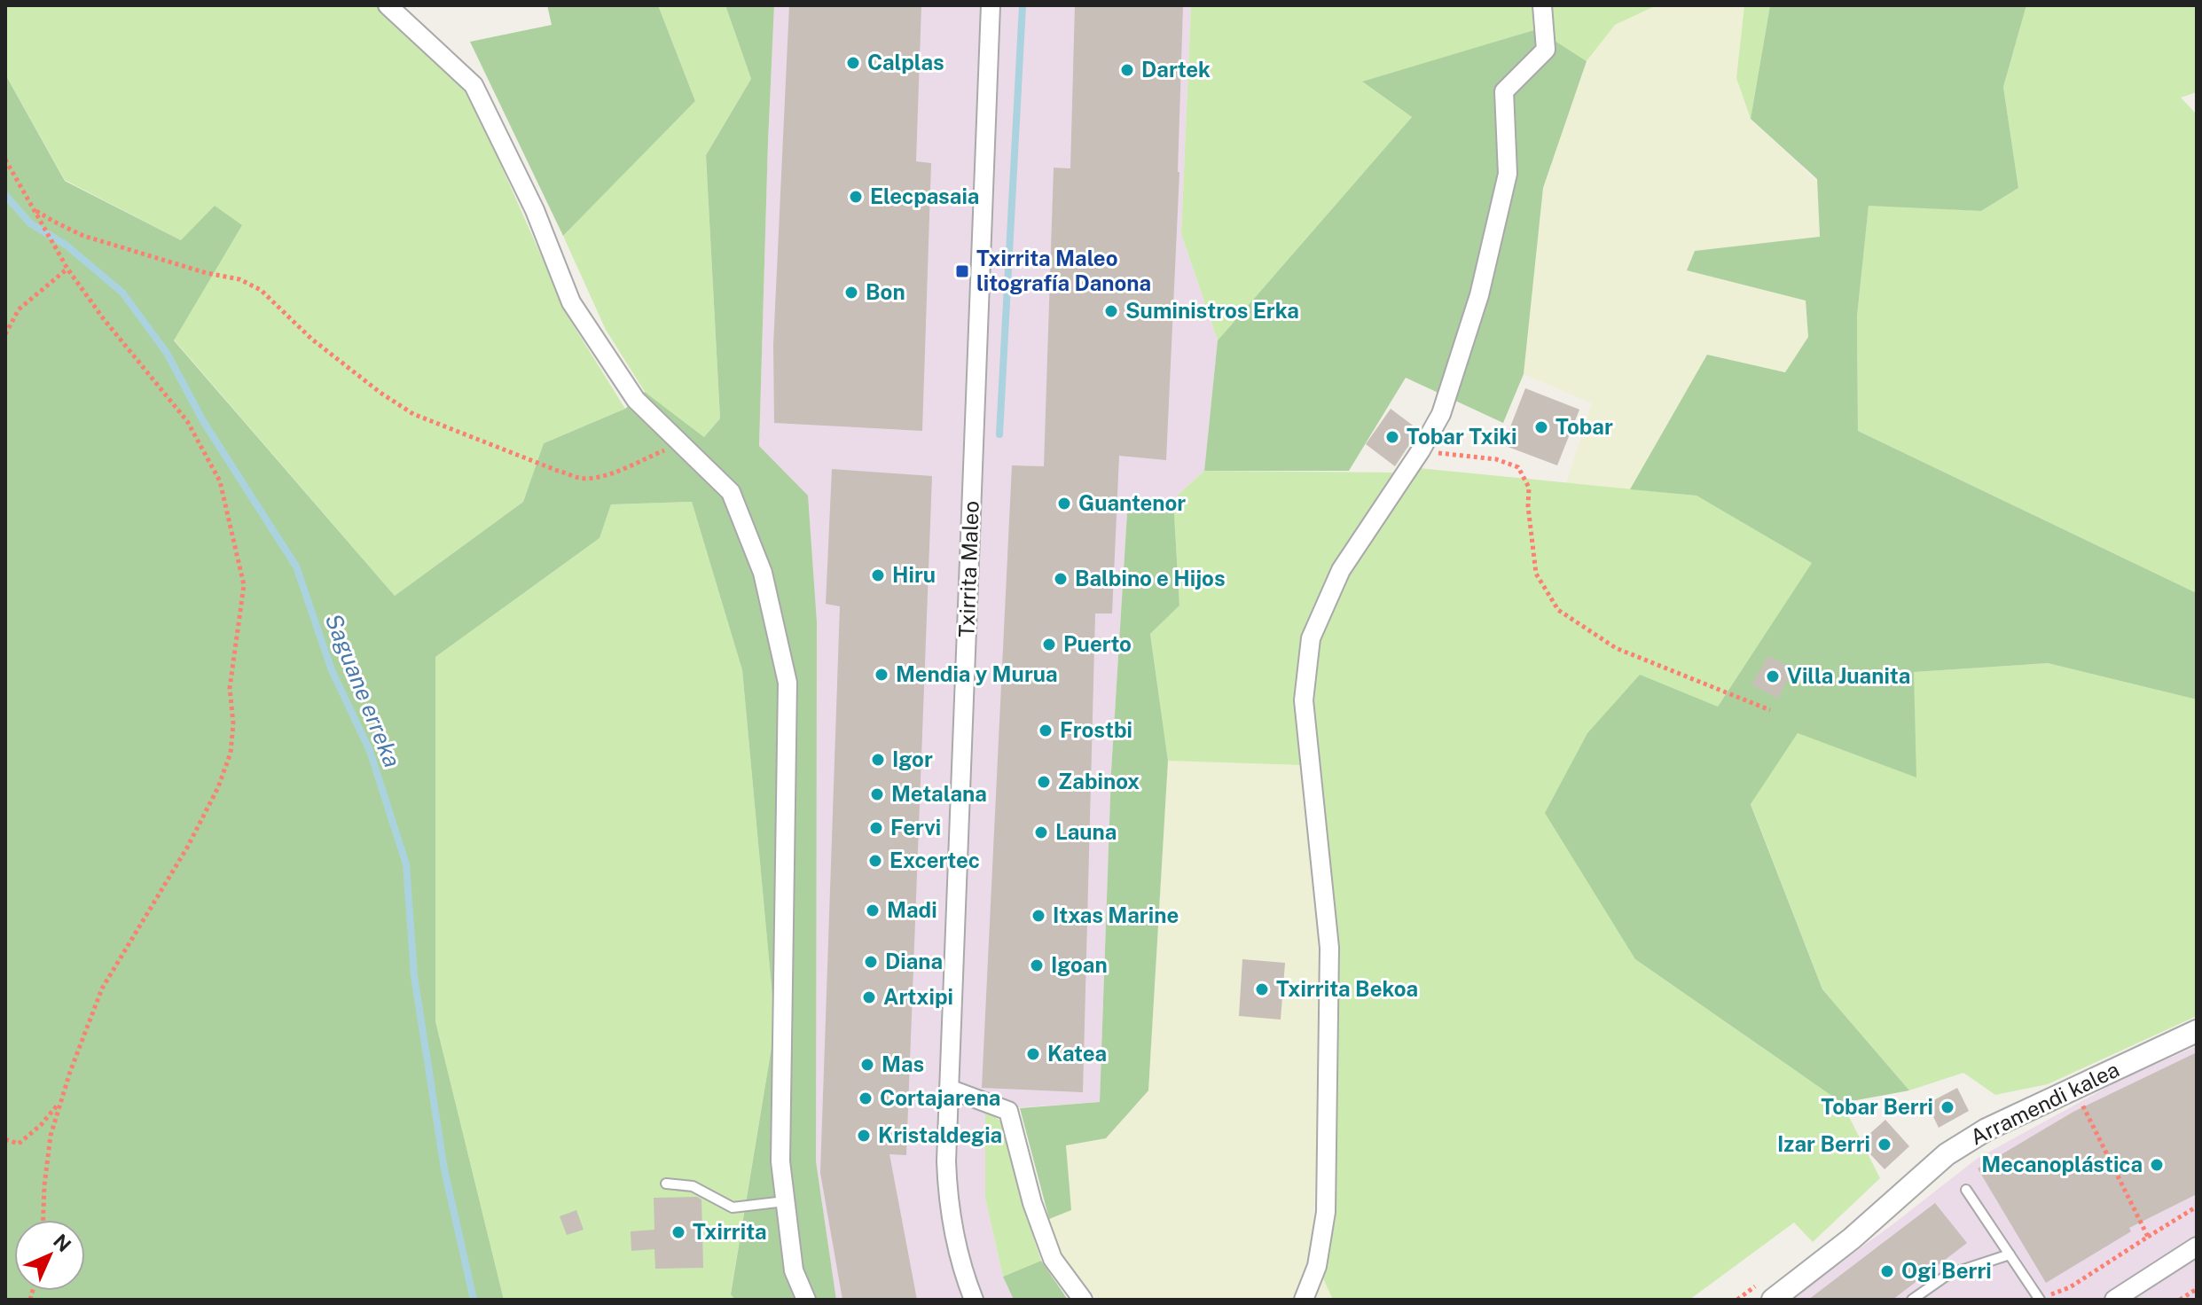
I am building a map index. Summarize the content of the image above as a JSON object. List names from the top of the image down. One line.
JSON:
{"streets":{"street":["Txirrita Maleo","Arramendi kalea"]},"water":["Saguane erreka"],"places":{"other":["Calplas","Dartek","Elecpasaia","Bon","Suministros Erka","Tobar","Tobar Txiki","Guantenor","Hiru","Balbino e Hijos","Puerto","Mendia y Murua","Villa Juanita","Frostbi","Igor","Zabinox","Metalana","Fervi","Launa","Excertec","Madi","Itxas Marine","Diana","Igoan","Txirrita Bekoa","Artxipi","Katea","Mas","Cortajarena","Tobar Berri","Kristaldegia","Izar Berri","Mecanoplástica","Txirrita","Ogi Berri"],"transit":["Txirrita Maleo litografía Danona"]},"north":"top right"}
